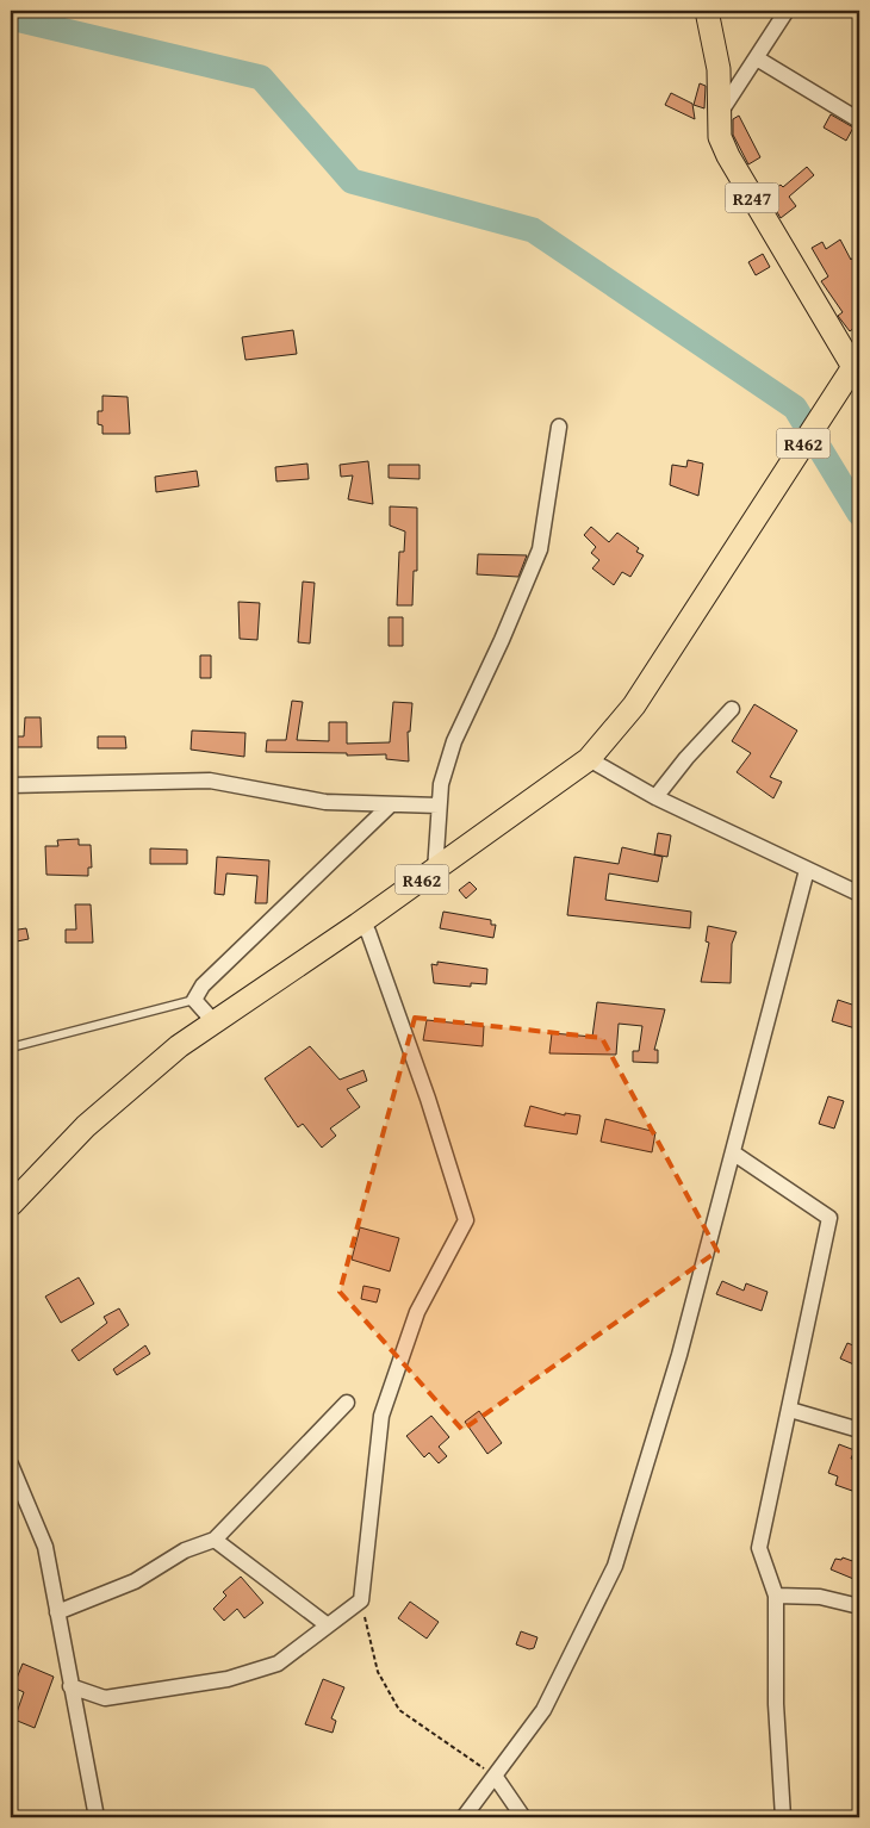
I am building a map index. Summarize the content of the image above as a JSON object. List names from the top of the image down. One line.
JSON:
{"streets":{"main road":["R247","R462"]},"crossings":[["R247","R462"]]}
